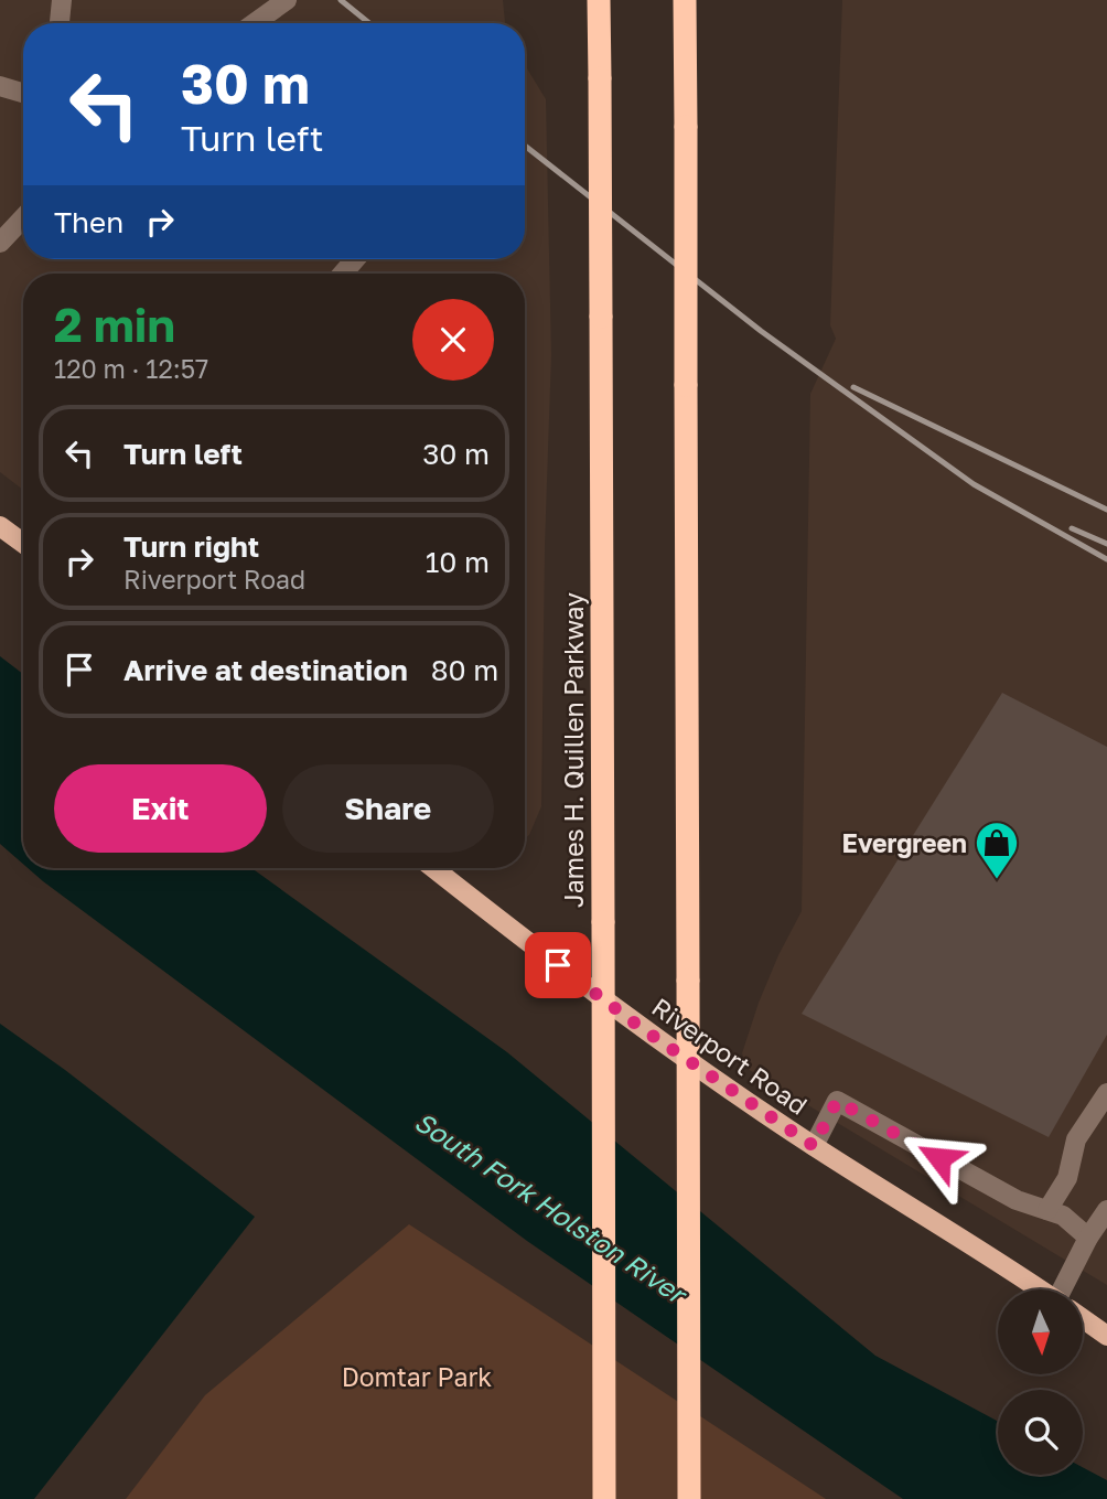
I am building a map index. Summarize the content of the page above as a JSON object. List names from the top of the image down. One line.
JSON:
{"streets":{"highway":["James H. Quillen Parkway"],"main road":["Riverport Road"]},"water":["South Fork Holston River"],"parks":["Domtar Park"],"places":{"shop":["Evergreen"]},"north":"bottom","page":{"turn":["30 m","Turn left"],"then":"Then","heading":["2 min","120 m · 12:57"],"list":[{"name":"Turn left","value":"30 m"},{"name":"Turn right","note":"Riverport Road","value":"10 m"},{"name":"Arrive at destination","value":"80 m"}],"buttons":["Exit","Share"]}}
